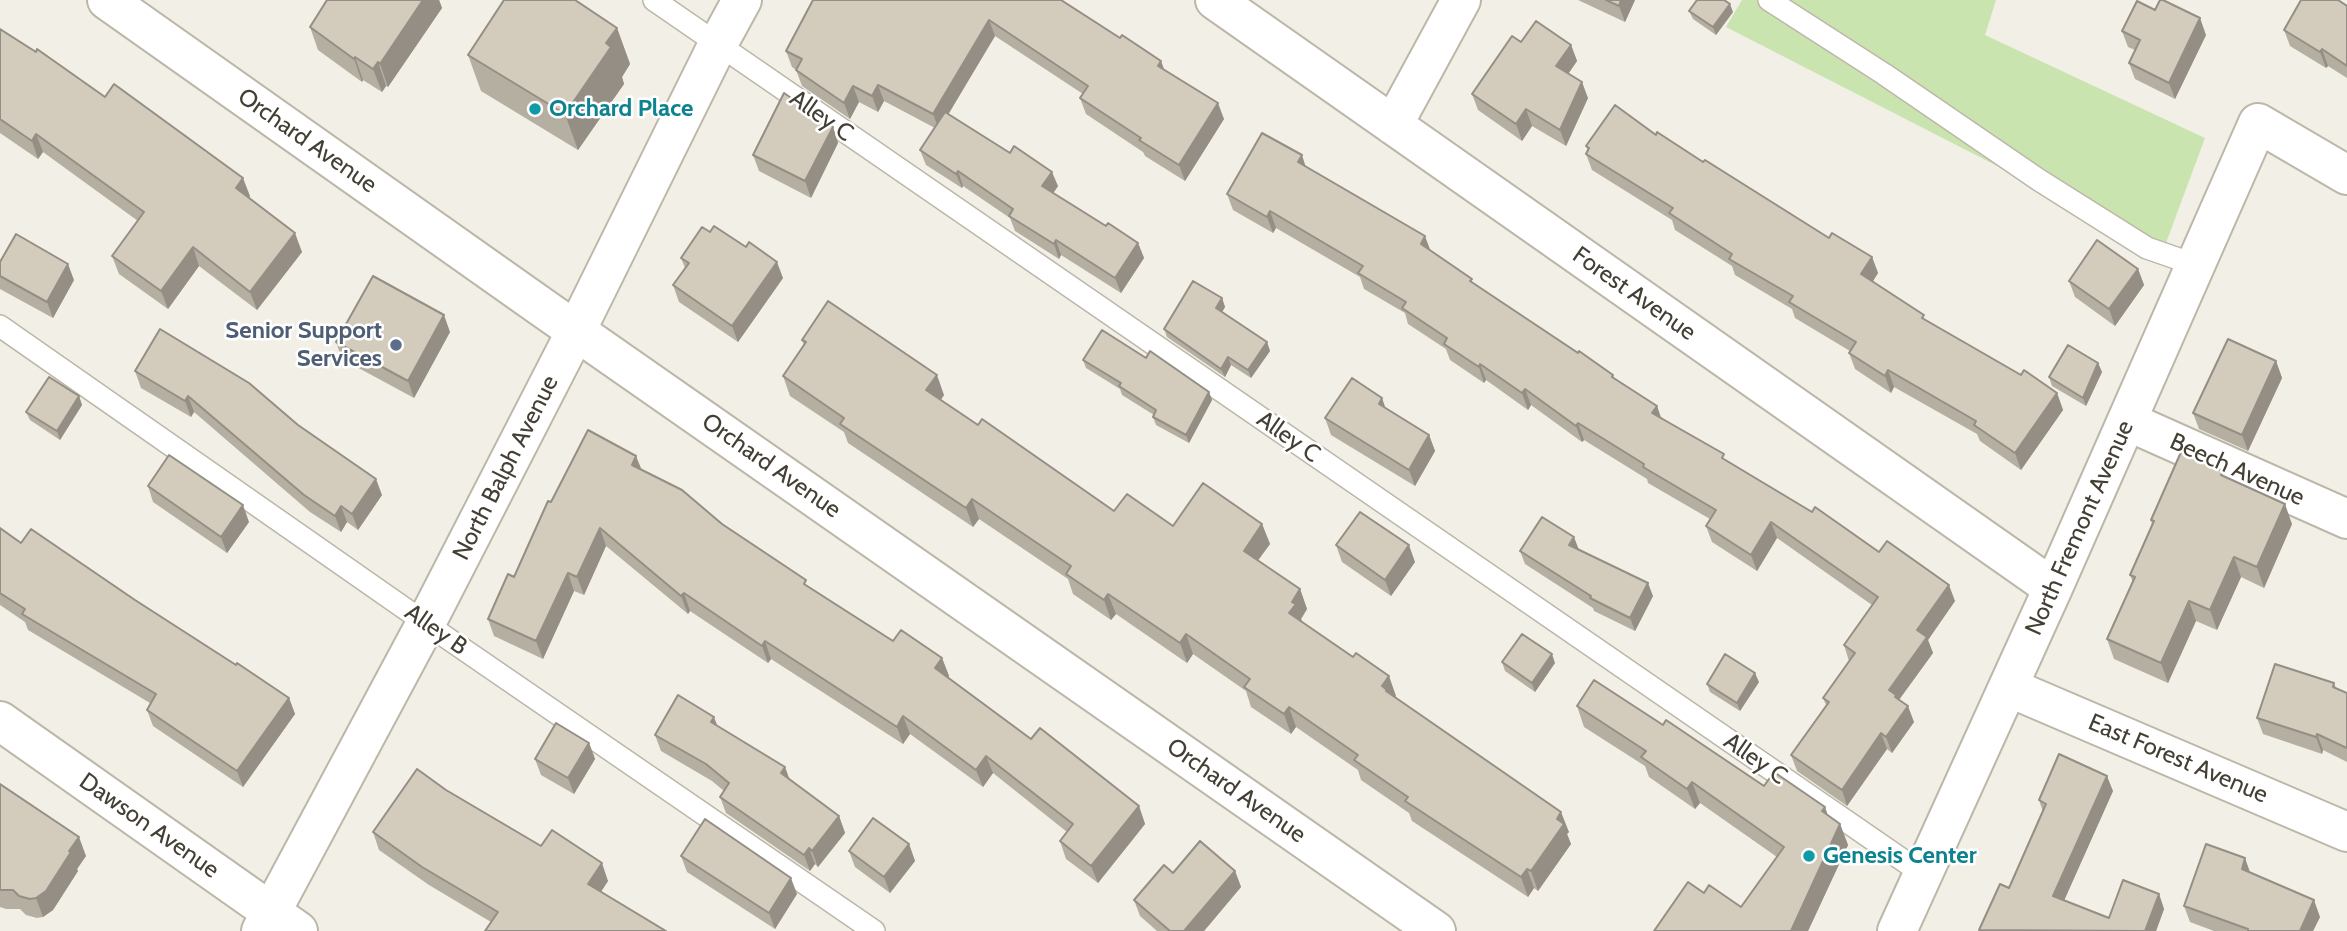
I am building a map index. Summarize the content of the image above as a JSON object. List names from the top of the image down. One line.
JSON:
{"streets":{"street":["Orchard Avenue","Forest Avenue","North Balph Avenue","Beech Avenue","North Fremont Avenue","East Forest Avenue","Dawson Avenue"],"lane":["Alley C","Alley B"]},"crossings":[["Alley C","North Balph Avenue"],["Alley C","North Fremont Avenue"],["Orchard Avenue","North Balph Avenue"],["Forest Avenue","North Fremont Avenue"],["North Balph Avenue","Alley B"],["North Balph Avenue","Dawson Avenue"],["Beech Avenue","North Fremont Avenue"],["North Fremont Avenue","East Forest Avenue"]],"places":["Orchard Place","Senior Support Services","Genesis Center"]}
